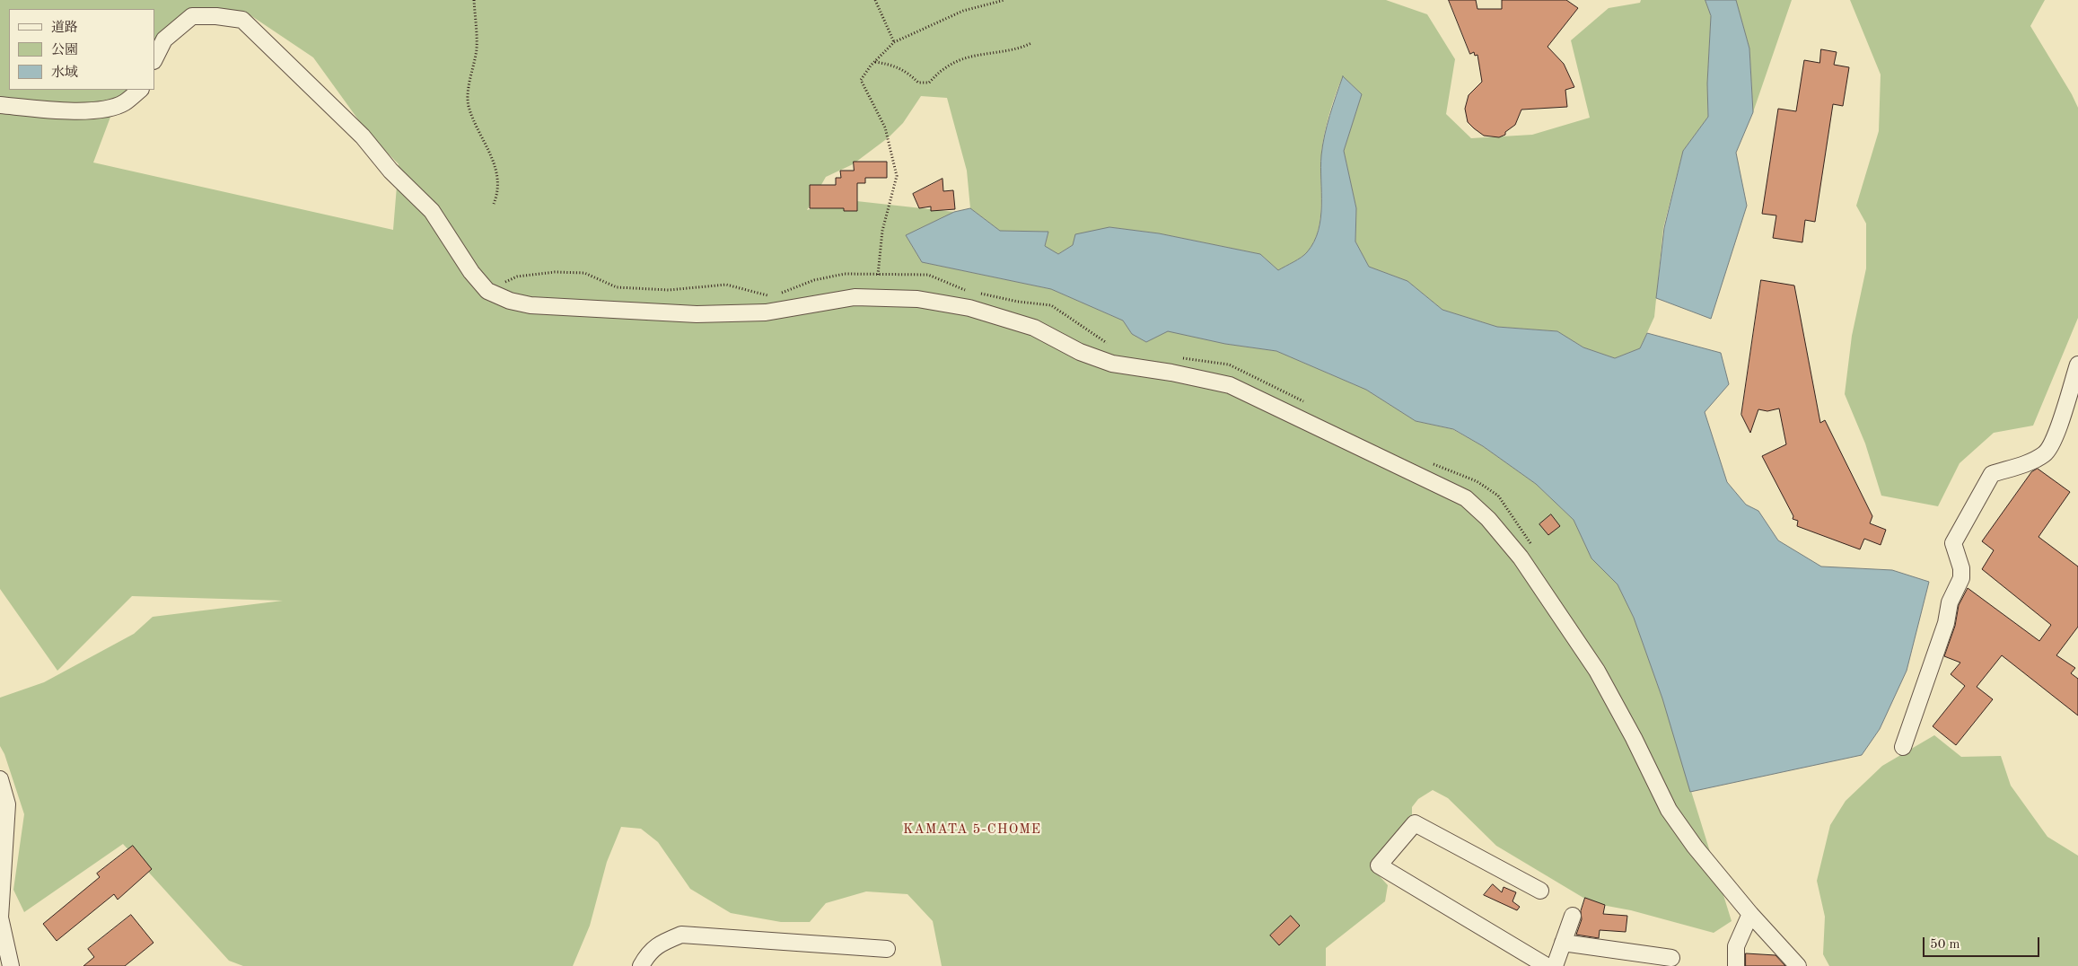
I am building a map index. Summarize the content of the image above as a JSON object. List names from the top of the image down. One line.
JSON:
{"districts":["KAMATA 5-CHOME"],"legend":["道路","公園","水域"],"scale_bar":"50 m"}
